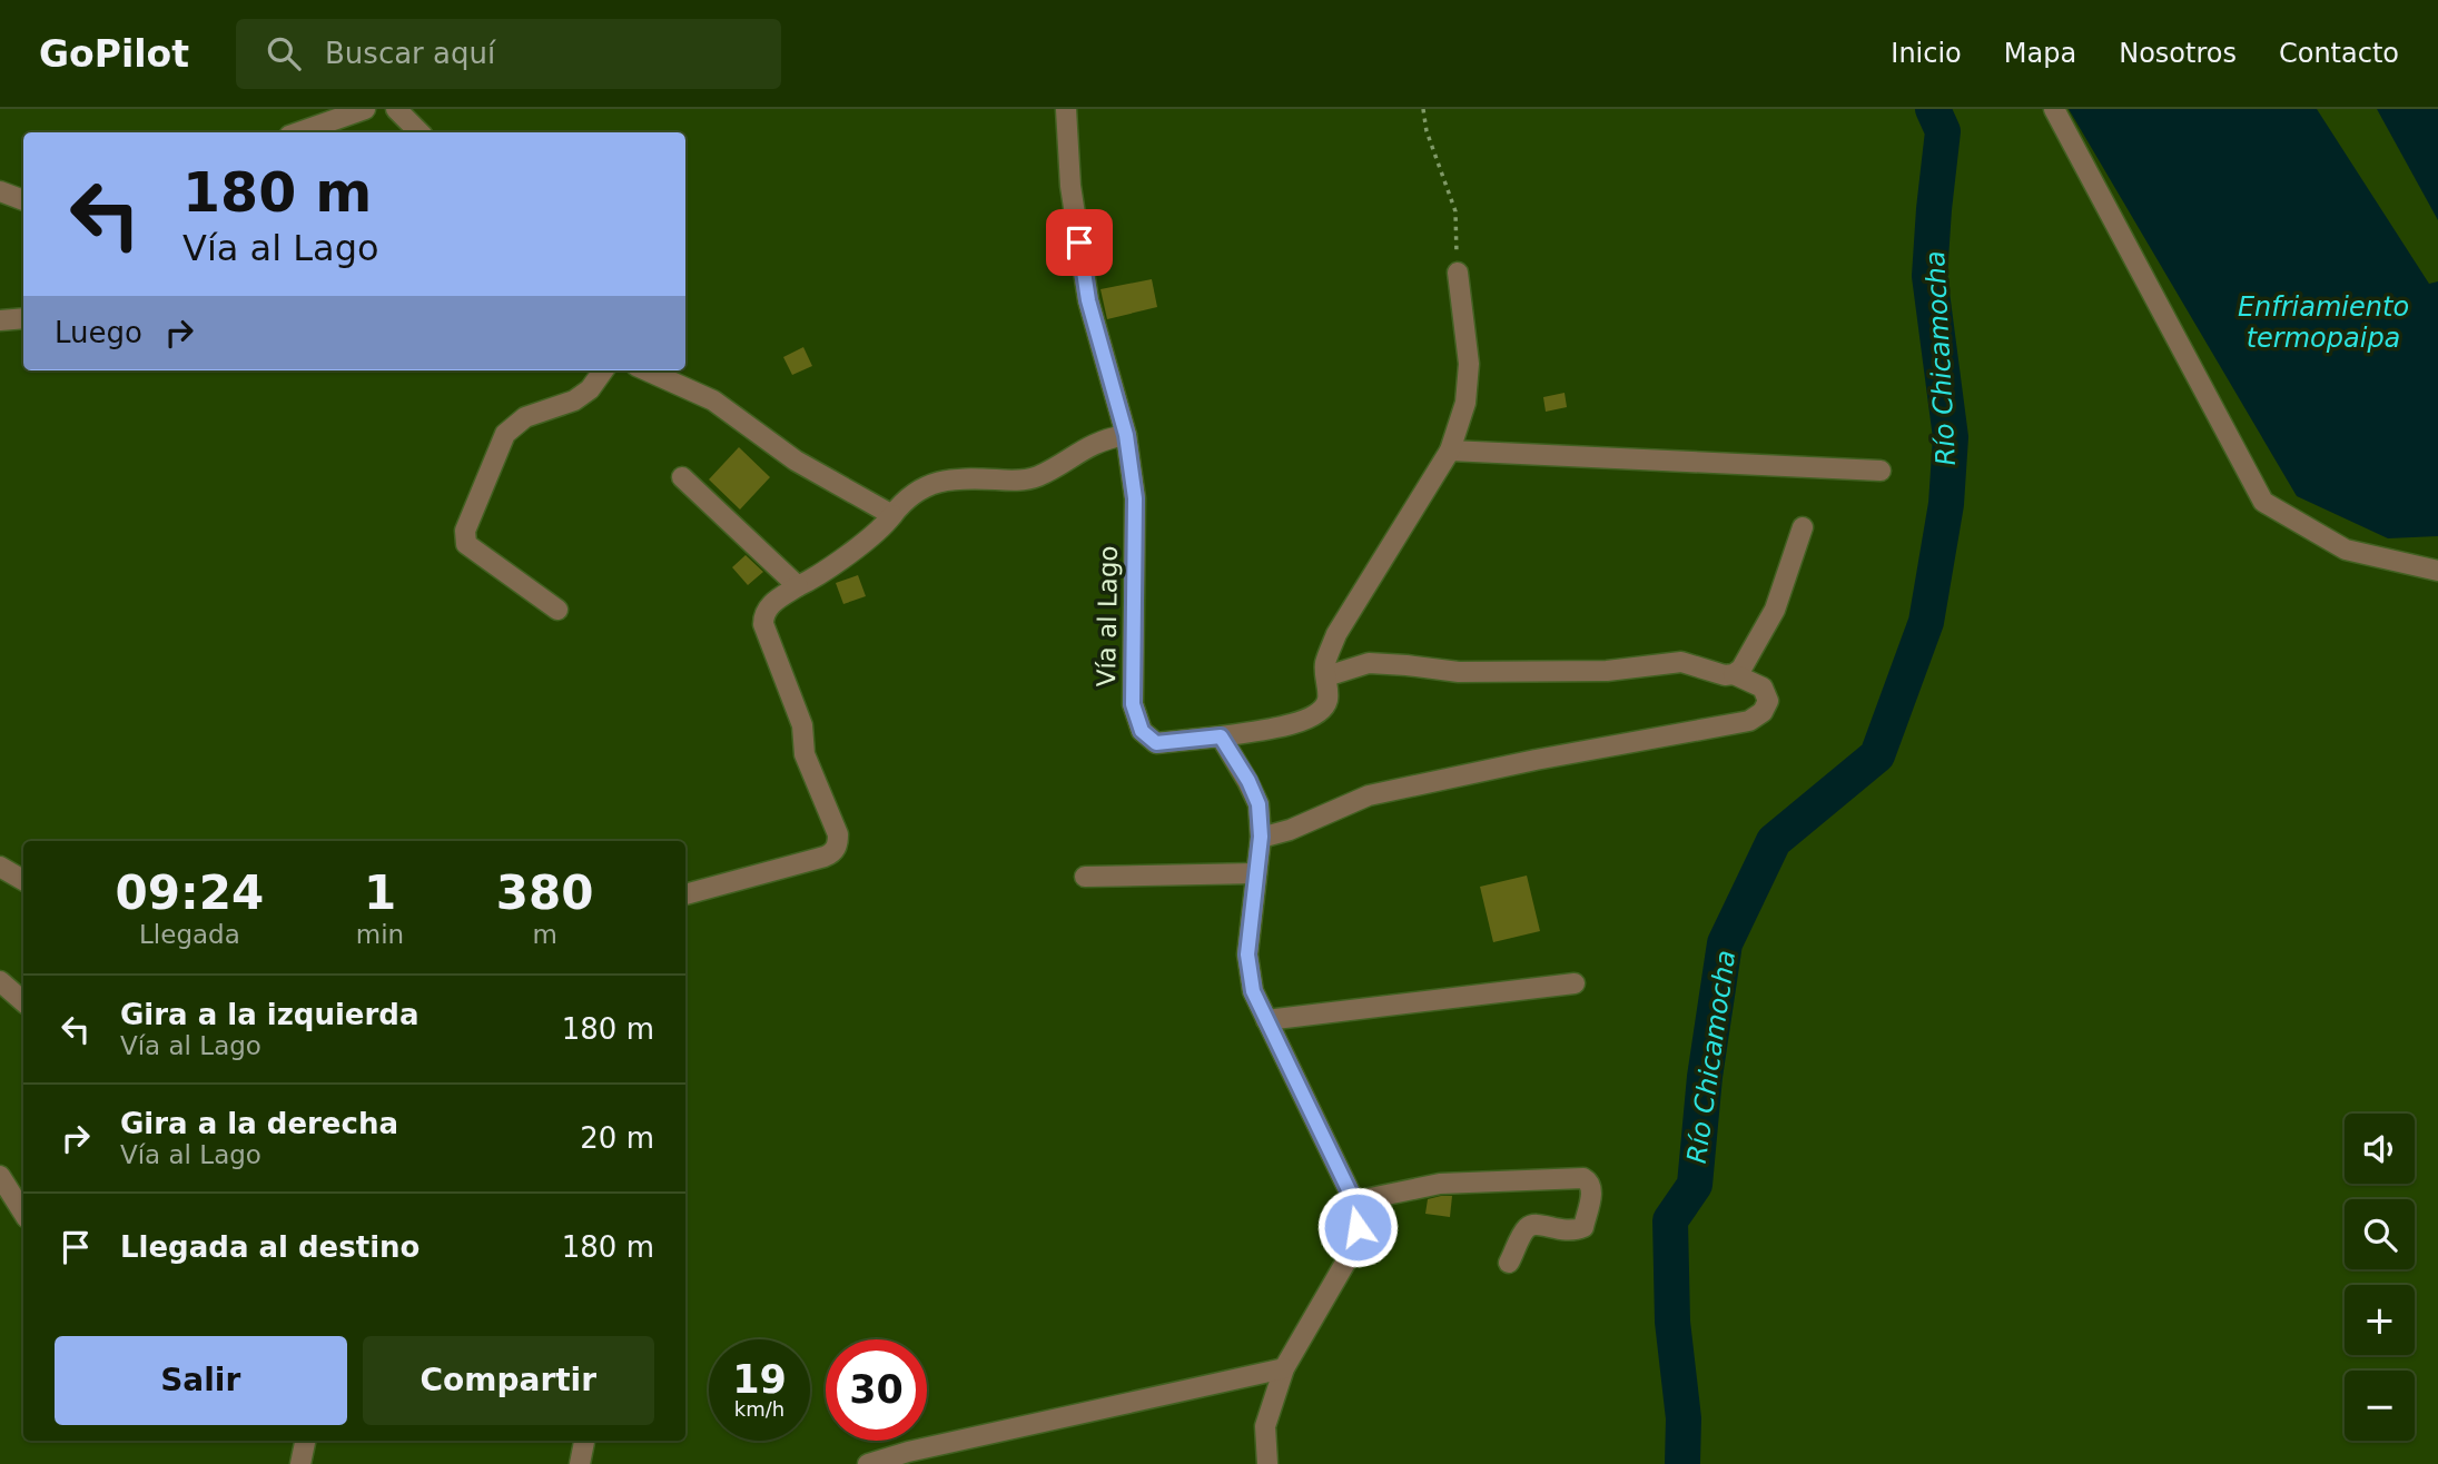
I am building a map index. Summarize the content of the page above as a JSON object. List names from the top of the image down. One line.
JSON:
{"streets":{"street":["Vía al Lago"]},"water":["Enfriamiento termopaipa","Río Chicamocha"],"page":{"header":"GoPilot","search":"Buscar aquí","nav":["Inicio","Mapa","Nosotros","Contacto"],"turn":["180 m","Vía al Lago"],"then":"Luego","eta":["09:24","Llegada","1","min","380","m"],"list":[{"name":"Gira a la izquierda","note":"Vía al Lago","value":"180 m"},{"name":"Gira a la derecha","note":"Vía al Lago","value":"20 m"},{"name":"Llegada al destino","value":"180 m"}],"map_buttons":["+","−"],"buttons":["Salir","Compartir"],"speed":"19 km/h","limit":"30"}}
